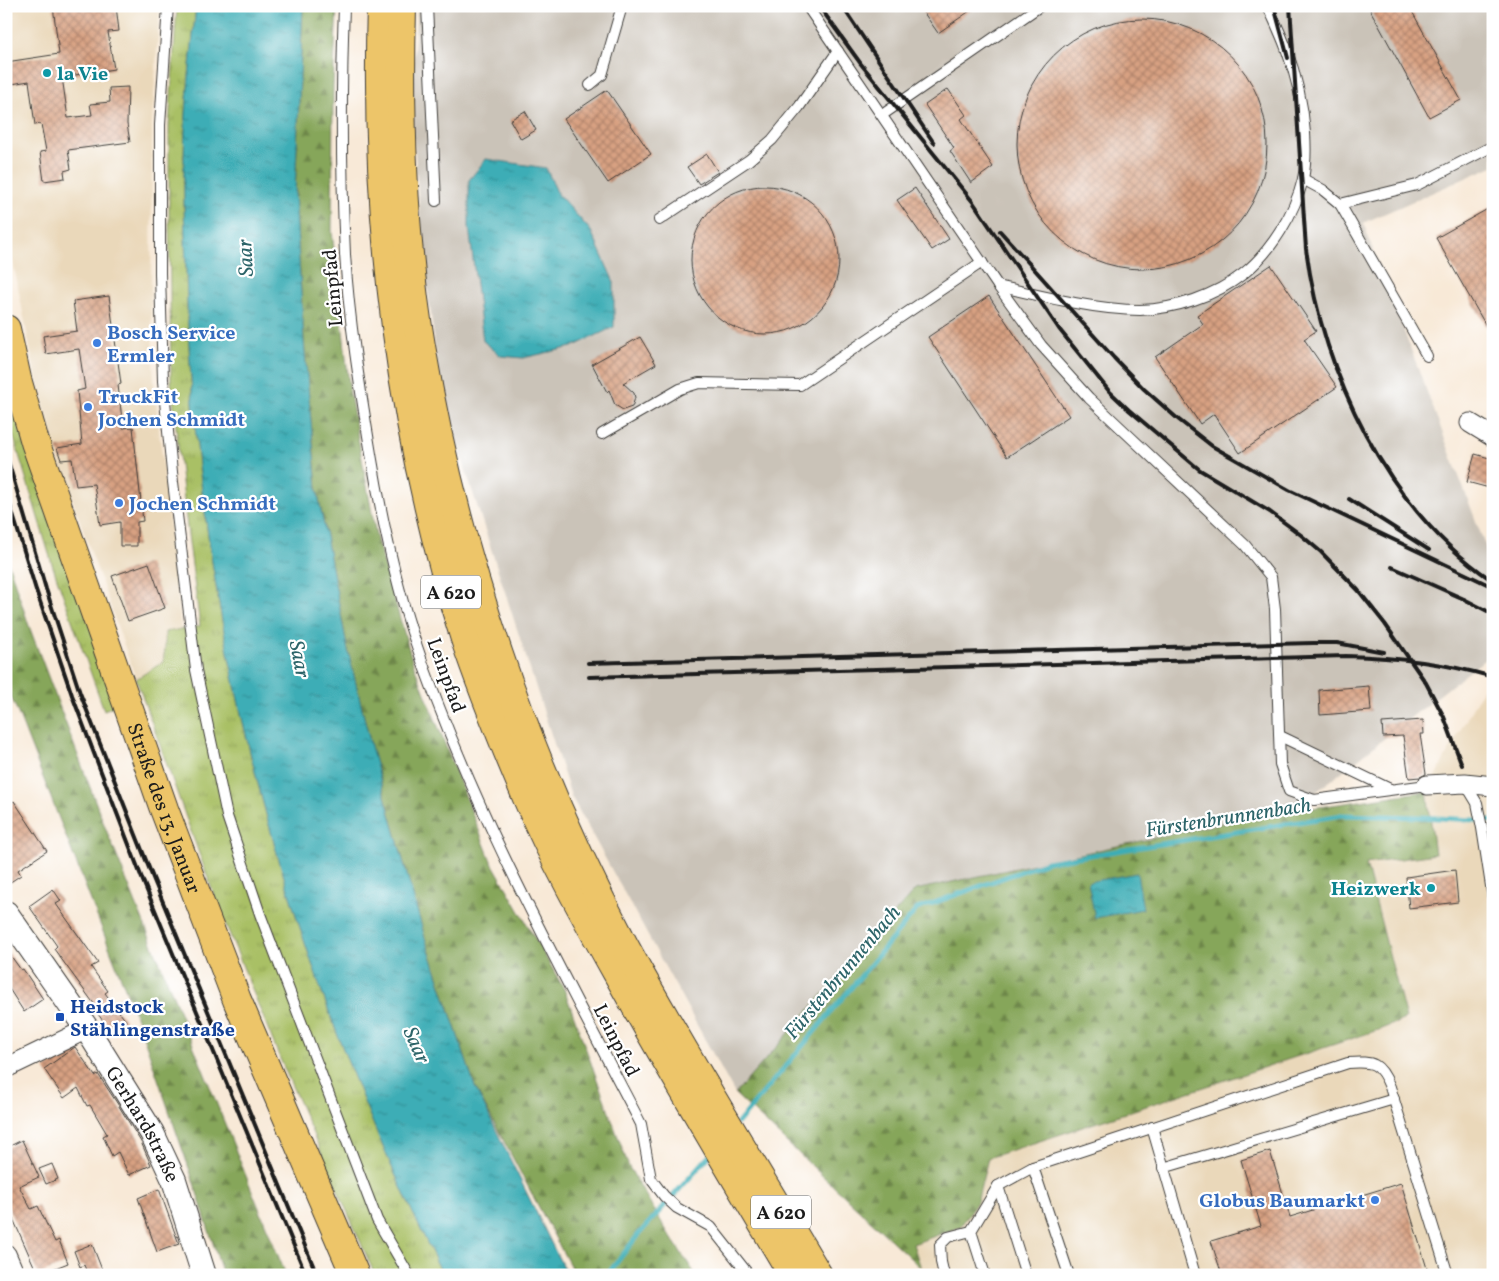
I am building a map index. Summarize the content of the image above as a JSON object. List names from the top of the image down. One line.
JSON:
{"streets":{"main road":["A 620","Straße des 13. Januar"],"street":["Gerhardstraße"],"lane":["Leinpfad"]},"water":["Saar","Fürstenbrunnenbach"],"places":{"other":["la Vie","Bosch Service Ermler","TruckFit Jochen Schmidt","Jochen Schmidt","Heizwerk","Globus Baumarkt"],"transit":["Heidstock Stählingenstraße"]}}
